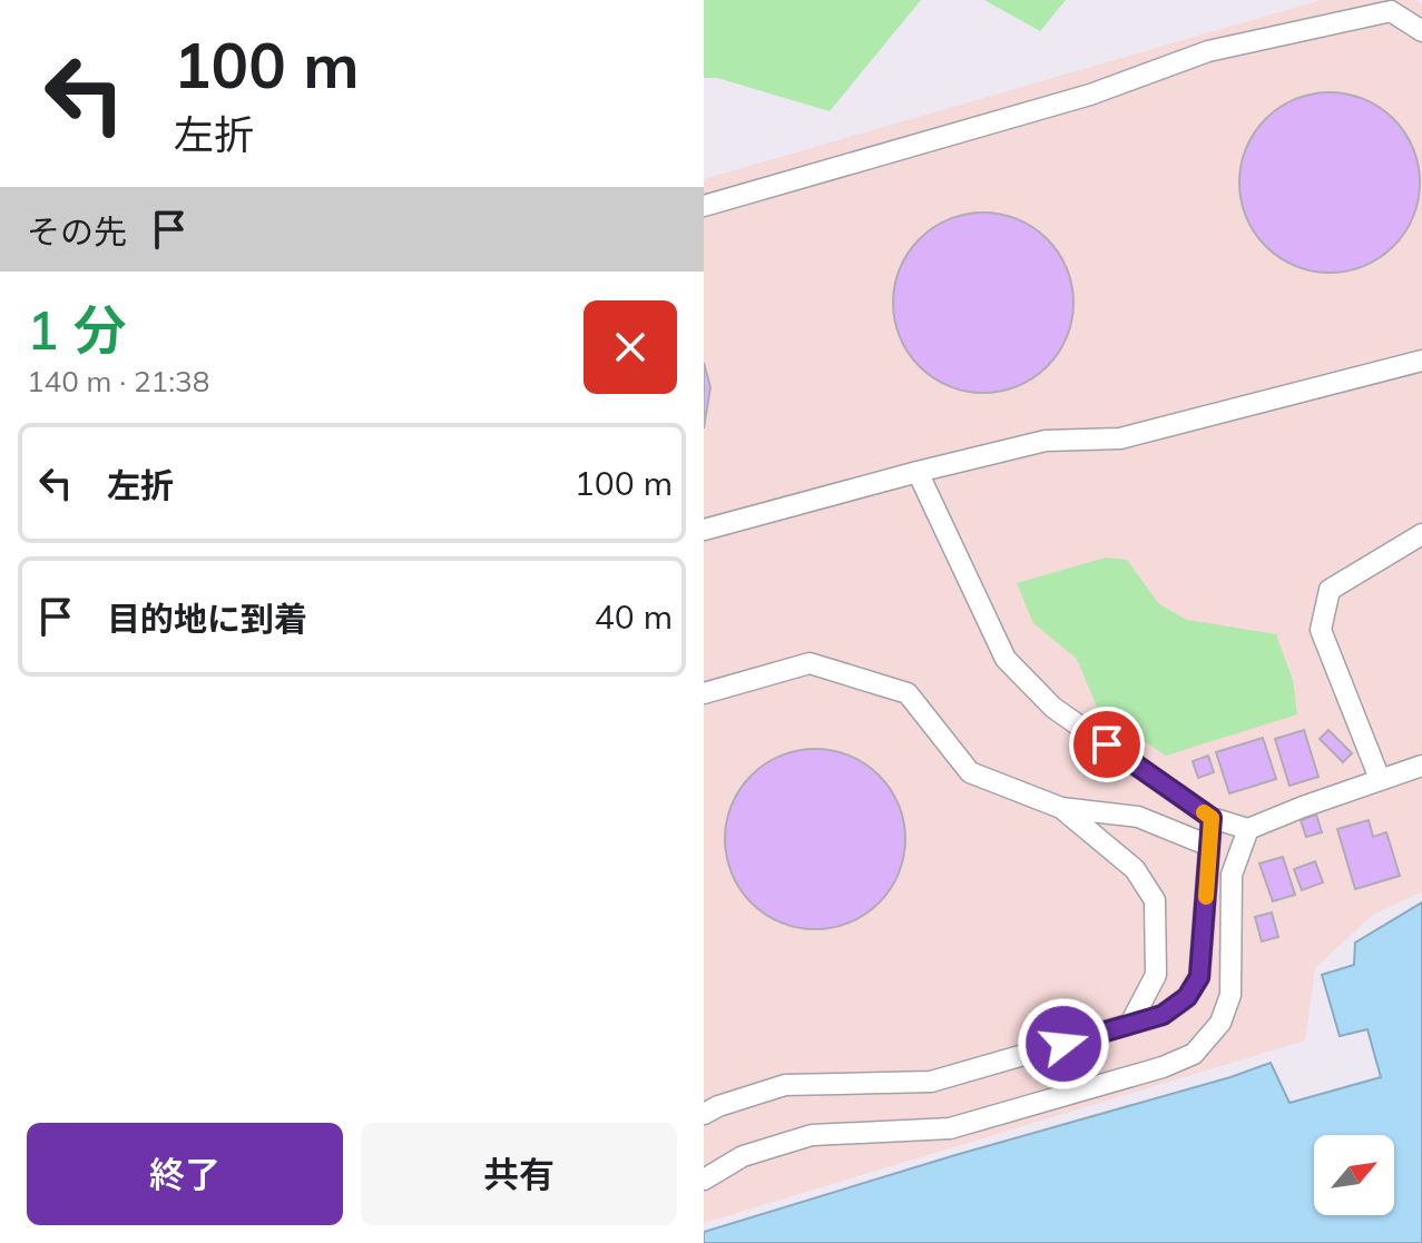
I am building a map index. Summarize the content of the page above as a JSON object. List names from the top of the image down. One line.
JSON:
{"north":"top right","page":{"turn":["100 m","左折"],"then":"その先","heading":["1 分","140 m · 21:38"],"list":[{"name":"左折","value":"100 m"},{"name":"目的地に到着","value":"40 m"}],"buttons":["終了","共有"]}}
